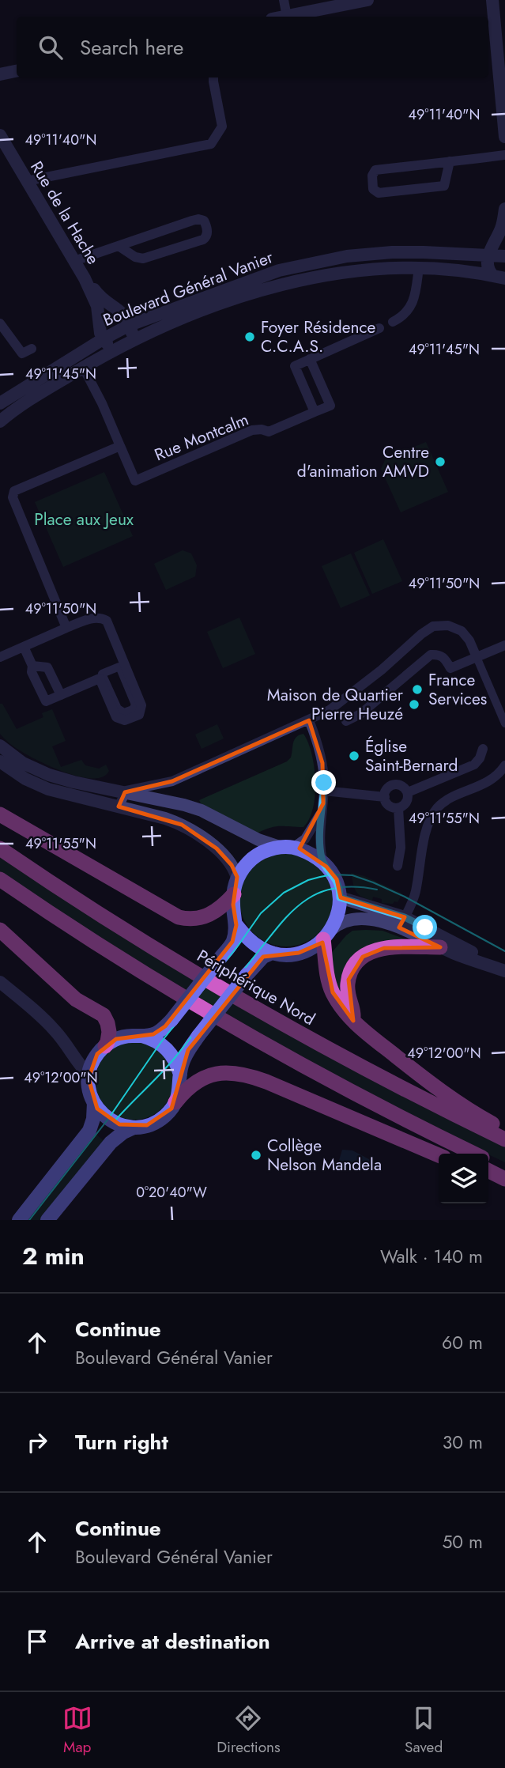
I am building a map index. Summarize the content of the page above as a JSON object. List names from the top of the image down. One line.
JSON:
{"streets":{"highway":["Périphérique Nord"],"street":["Rue de la Hache","Boulevard Général Vanier","Rue Montcalm"]},"crossings":[["Rue de la Hache","Boulevard Général Vanier"],["Boulevard Général Vanier","Rue Montcalm"]],"parks":["Place aux Jeux"],"places":["Foyer Résidence C.C.A.S.","Centre d'animation AMVD","France Services","Maison de Quartier Pierre Heuzé","Église Saint-Bernard","Collège Nelson Mandela"],"page":{"search":"Search here","heading":["2 min","Walk · 140 m"],"list":[["Continue","Boulevard Général Vanier","60 m"],["Turn right","30 m"],["Continue","Boulevard Général Vanier","50 m"],"Arrive at destination"],"nav":["Map","Directions","Saved"]},"coordinates":["49°11'40\"N","49°11'45\"N","49°11'50\"N","49°11'55\"N","49°12'00\"N","0°20'40\"W"]}
